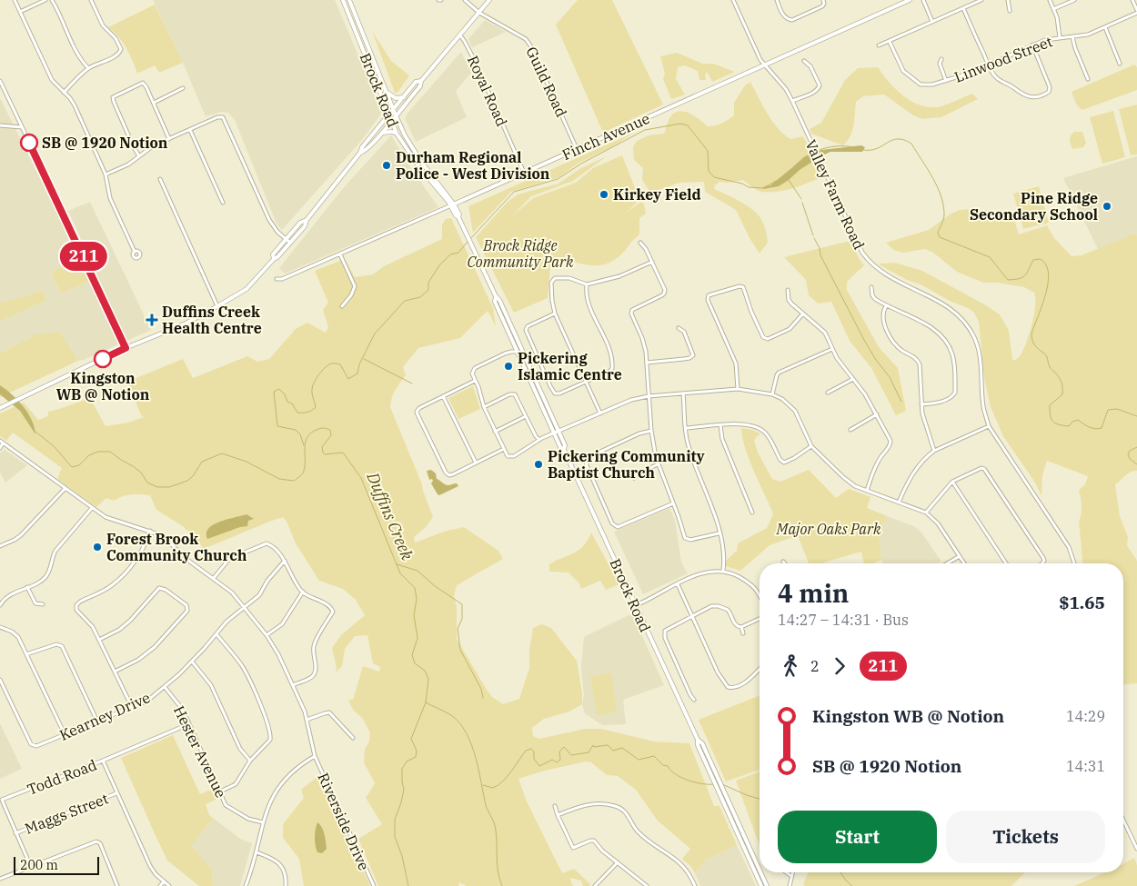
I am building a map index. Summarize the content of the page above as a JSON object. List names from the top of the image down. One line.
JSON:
{"streets":{"main road":["Brock Road","Finch Avenue"],"street":["Linwood Street","Guild Road","Royal Road","Valley Farm Road","Kearney Drive","Hester Avenue","Todd Road","Maggs Street","Riverside Drive"]},"crossings":[["Guild Road","Finch Avenue"],["Brock Road","Finch Avenue"],["Royal Road","Finch Avenue"],["Finch Avenue","Valley Farm Road"],["Kearney Drive","Hester Avenue"],["Kearney Drive","Riverside Drive"],["Hester Avenue","Todd Road"],["Todd Road","Maggs Street"]],"water":["Duffins Creek"],"parks":["Brock Ridge Community Park","Major Oaks Park"],"places":{"other":["SB @ 1920 Notion","Durham Regional Police - West Division","Kirkey Field","Pine Ridge Secondary School","Kingston WB @ Notion","Pickering Islamic Centre","Pickering Community Baptist Church","Forest Brook Community Church"],"health":["Duffins Creek Health Centre"]},"lines":["bus line 211"],"scale_bar":"200 m","page":{"on_map":"211","heading":["4 min","14:27 – 14:31 · Bus","$1.65"],"legs":["2","211"],"list":[{"name":"Kingston WB @ Notion","value":"14:29"},{"name":"SB @ 1920 Notion","value":"14:31"}],"buttons":["Start","Tickets"],"scale":"200 m"}}
